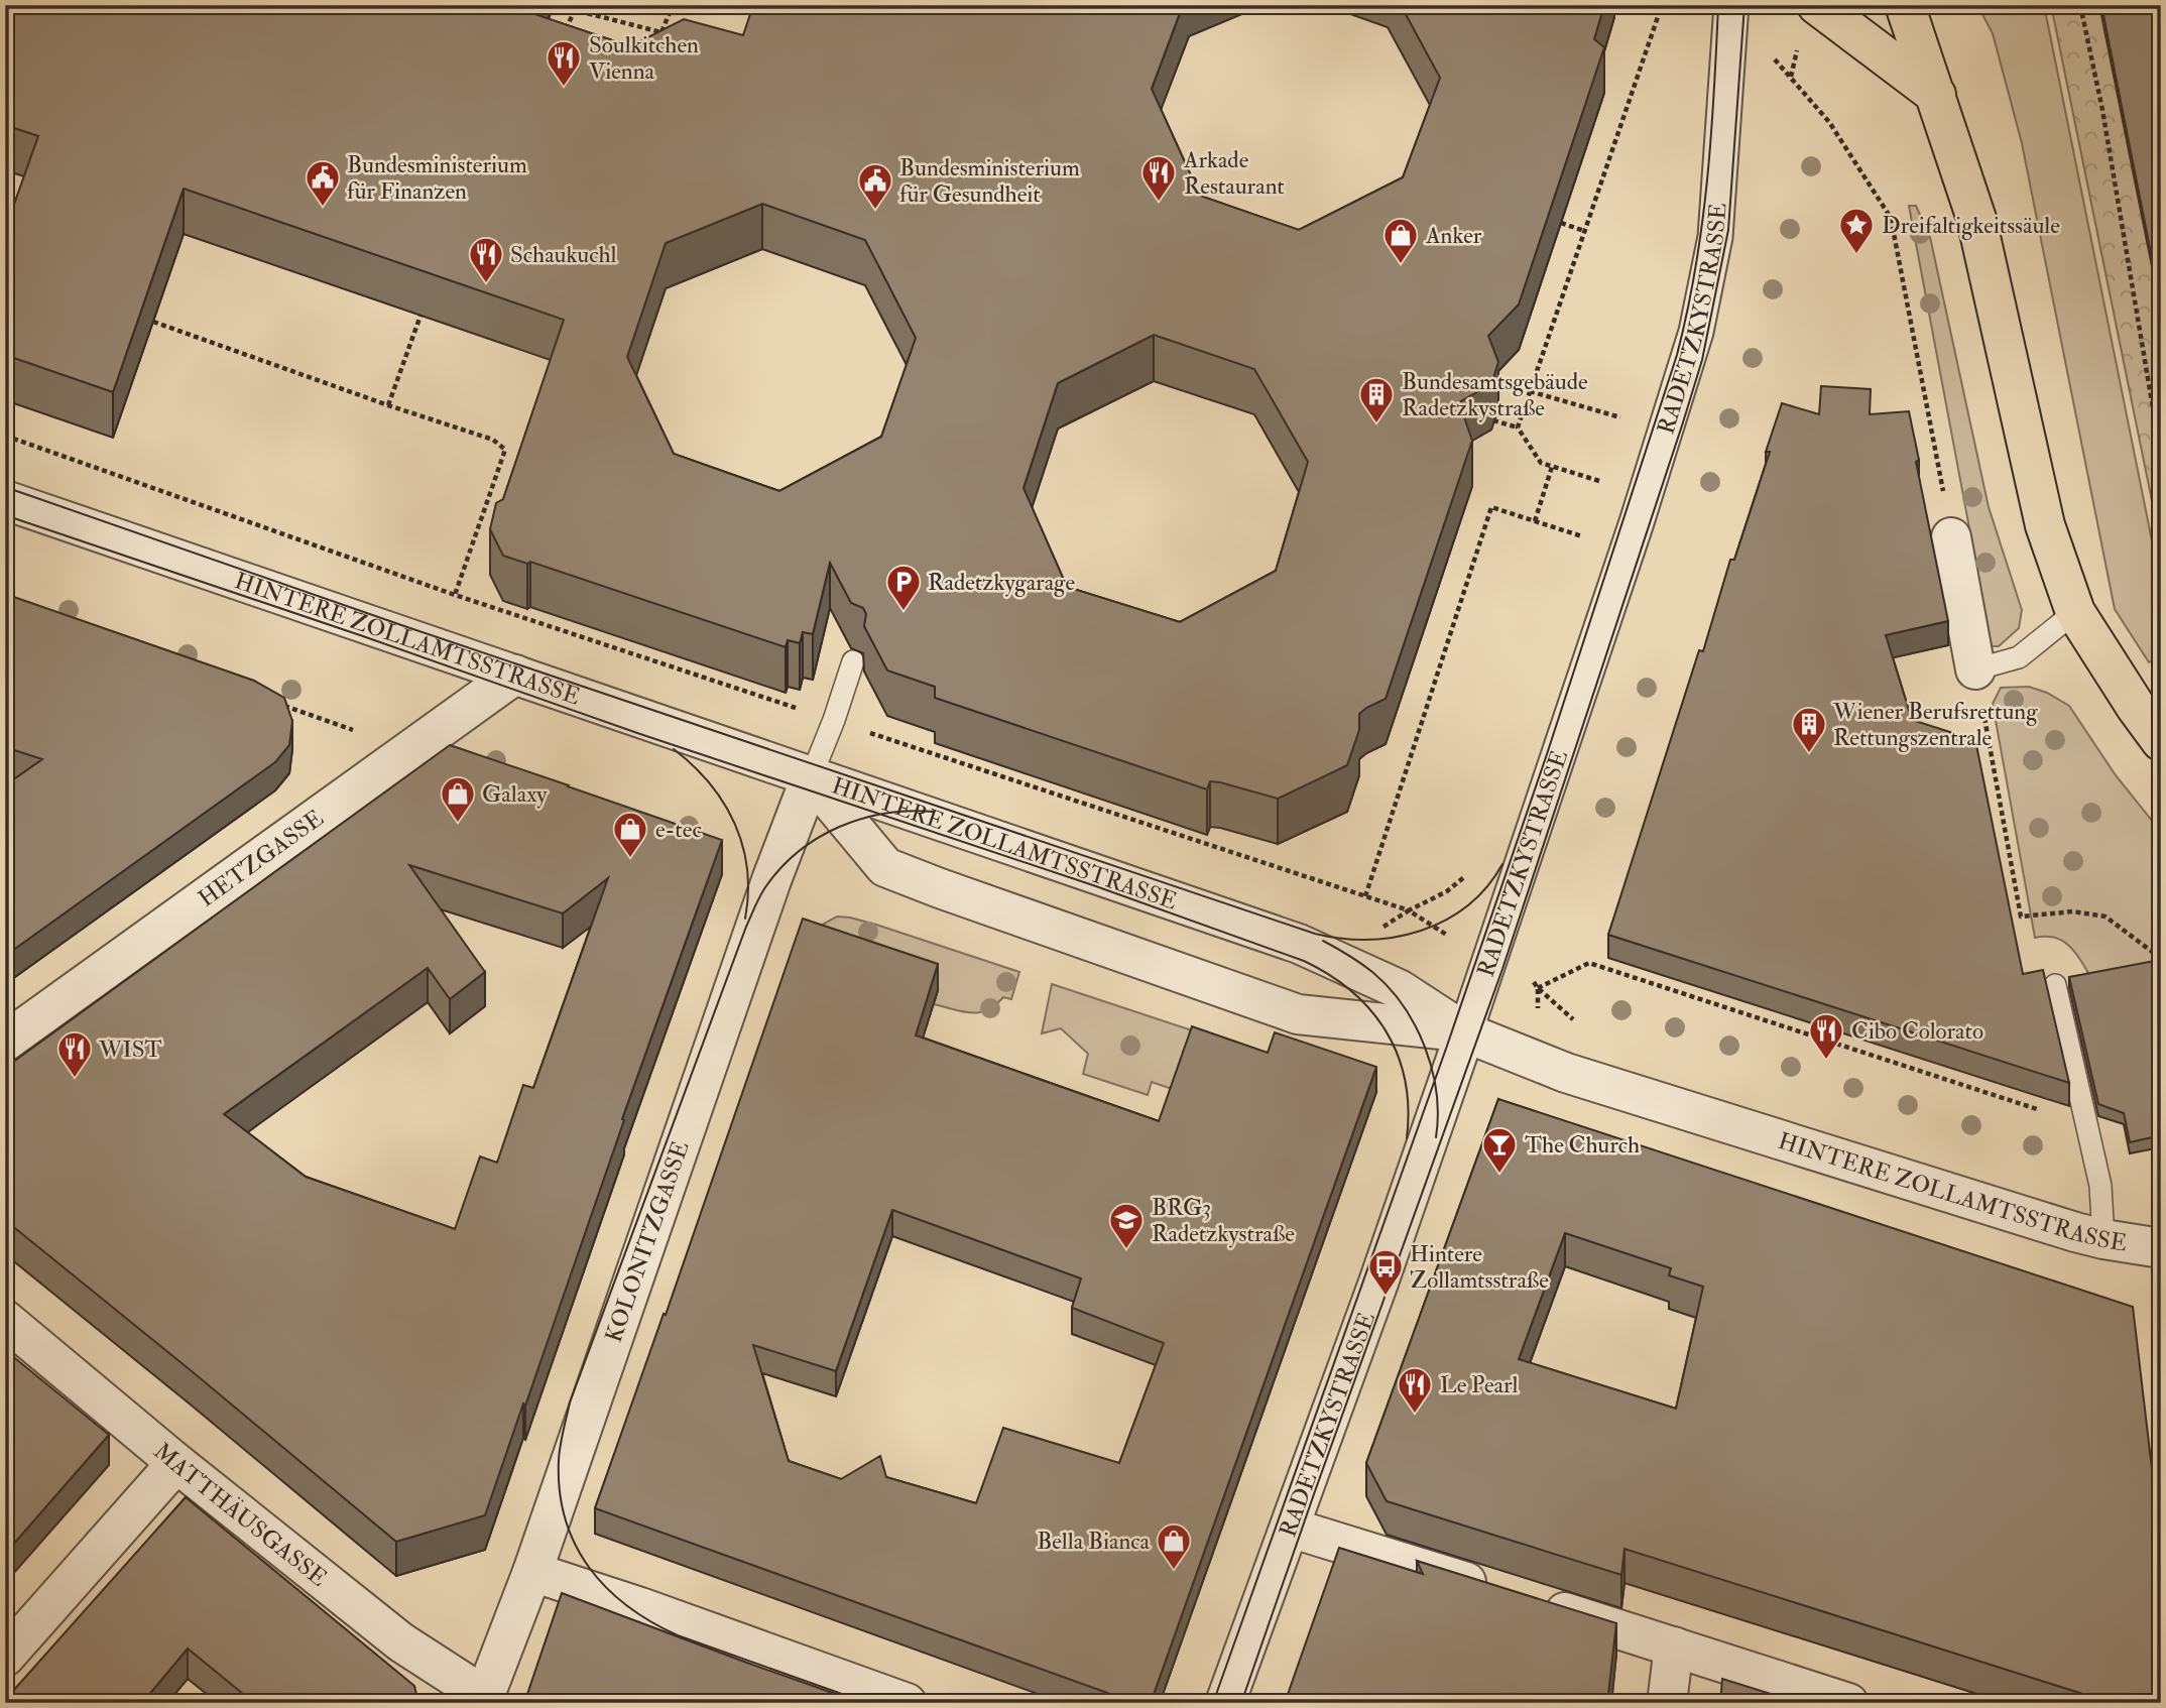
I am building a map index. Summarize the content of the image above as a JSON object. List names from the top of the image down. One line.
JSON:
{"streets":{"street":["RADETZKYSTRASSE","HINTERE ZOLLAMTSSTRASSE","HETZGASSE","KOLONITZGASSE","MATTHÄUSGASSE"]},"crossings":[["RADETZKYSTRASSE","HINTERE ZOLLAMTSSTRASSE"],["HINTERE ZOLLAMTSSTRASSE","HETZGASSE"],["HINTERE ZOLLAMTSSTRASSE","KOLONITZGASSE"],["KOLONITZGASSE","MATTHÄUSGASSE"]],"places":{"restaurant":["Soulkitchen Vienna","Arkade Restaurant","Schaukuchl","Cibo Colorato","WIST","Le Pearl"],"public building":["Bundesministerium für Finanzen","Bundesministerium für Gesundheit"],"place":["Dreifaltigkeitssäule"],"shop":["Anker","Galaxy","e-tec","Bella Bianca"],"building":["Bundesamtsgebäude Radetzkystraße","Wiener Berufsrettung Rettungszentrale"],"parking":["Radetzkygarage"],"bar":["The Church"],"school or university":["BRG3 Radetzkystraße"],"bus stop":["Hintere Zollamtsstraße"]}}
